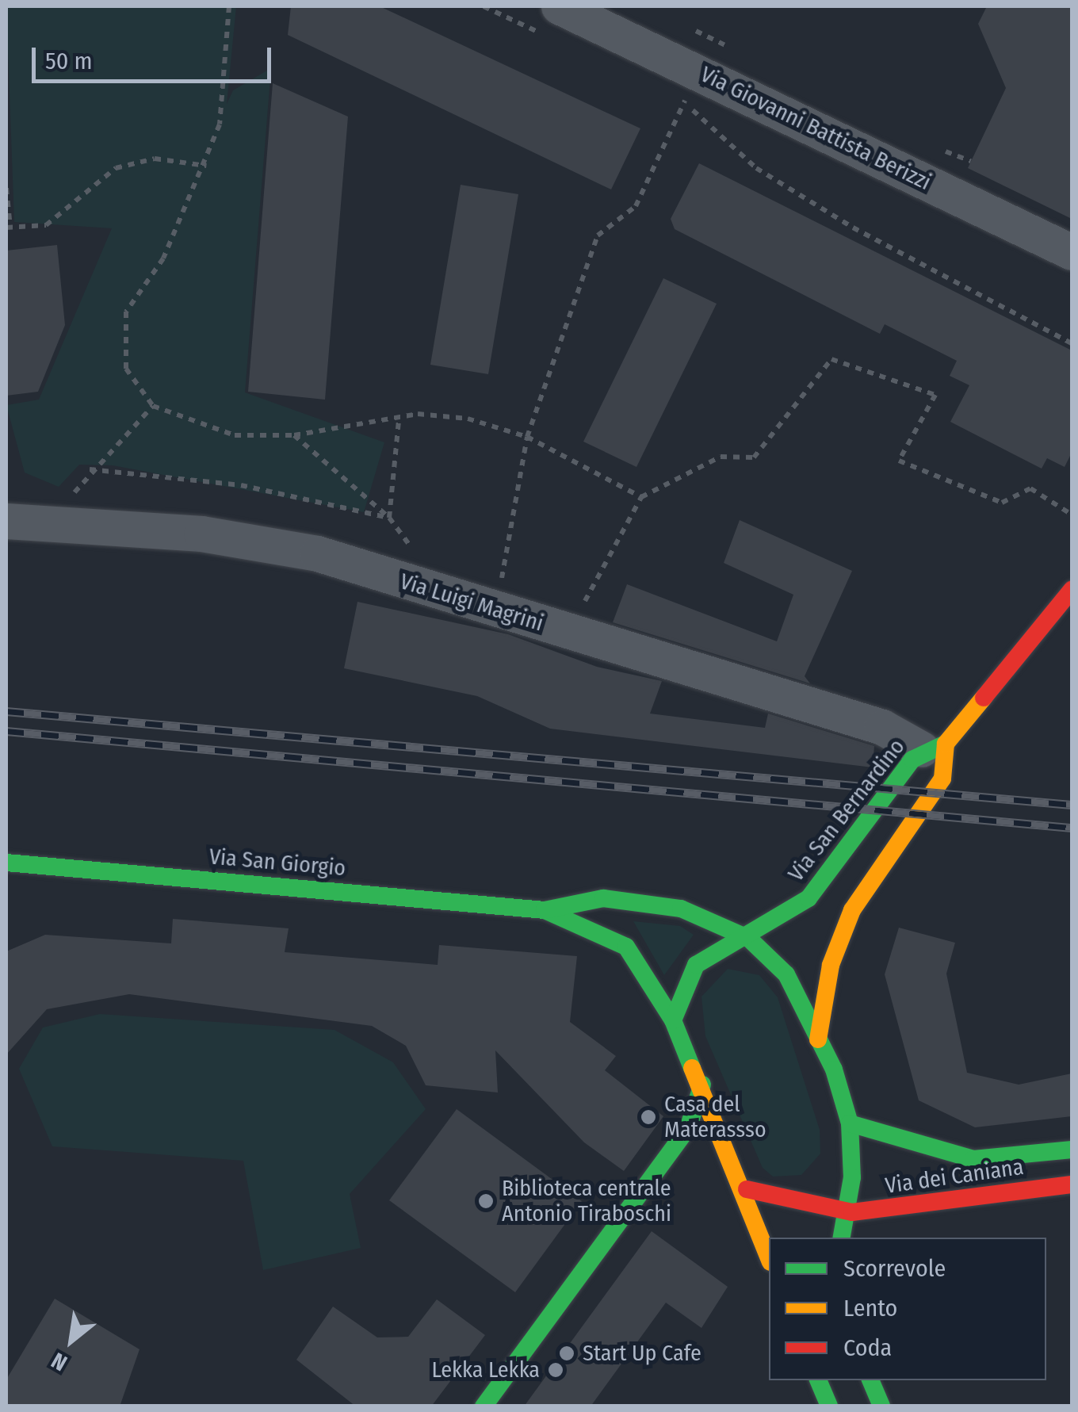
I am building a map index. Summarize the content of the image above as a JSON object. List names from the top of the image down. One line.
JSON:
{"streets":{"main road":["Via San Bernardino","Via San Giorgio","Via dei Caniana"],"street":["Via Giovanni Battista Berizzi","Via Luigi Magrini"]},"crossings":[["Via Luigi Magrini","Via San Bernardino"],["Via San Bernardino","Via San Giorgio"],["Via San Giorgio","Via dei Caniana"]],"places":["Casa del Materassso","Biblioteca centrale Antonio Tiraboschi","Start Up Cafe","Lekka Lekka"],"legend":["Scorrevole","Lento","Coda"],"scale_bar":"50 m","north":"bottom left"}
